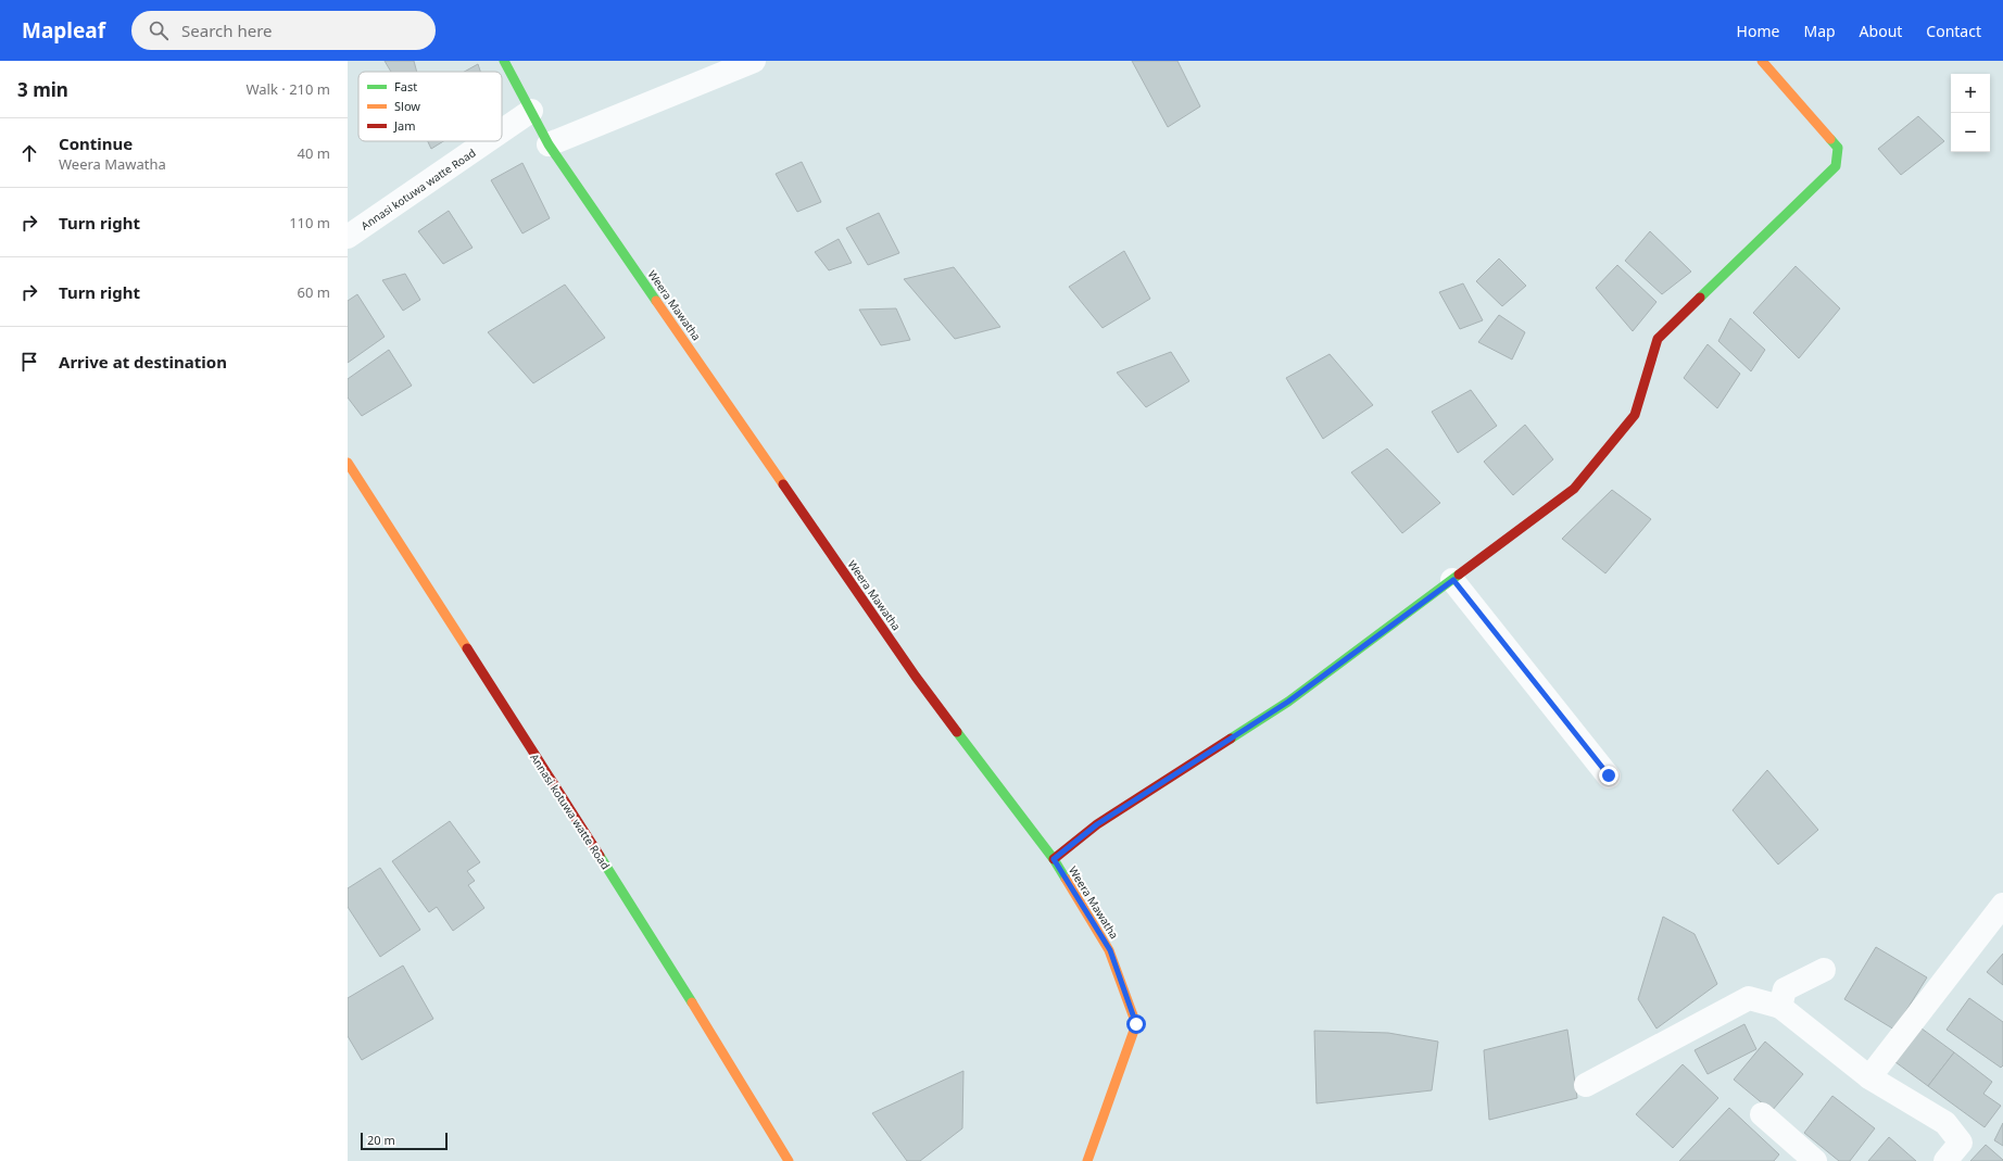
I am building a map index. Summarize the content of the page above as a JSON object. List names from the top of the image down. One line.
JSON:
{"streets":{"street":["Annasi kotuwa watte Road","Weera Mawatha"]},"crossings":[["Annasi kotuwa watte Road","Weera Mawatha"]],"legend":["Fast","Slow","Jam"],"scale_bar":"20 m","page":{"header":"Mapleaf","search":"Search here","nav":["Home","Map","About","Contact"],"heading":["3 min","Walk · 210 m"],"map_buttons":["+","−"],"list":[["Continue","Weera Mawatha","40 m"],["Turn right","110 m"],["Turn right","60 m"],"Arrive at destination"],"scale":"20 m"}}
